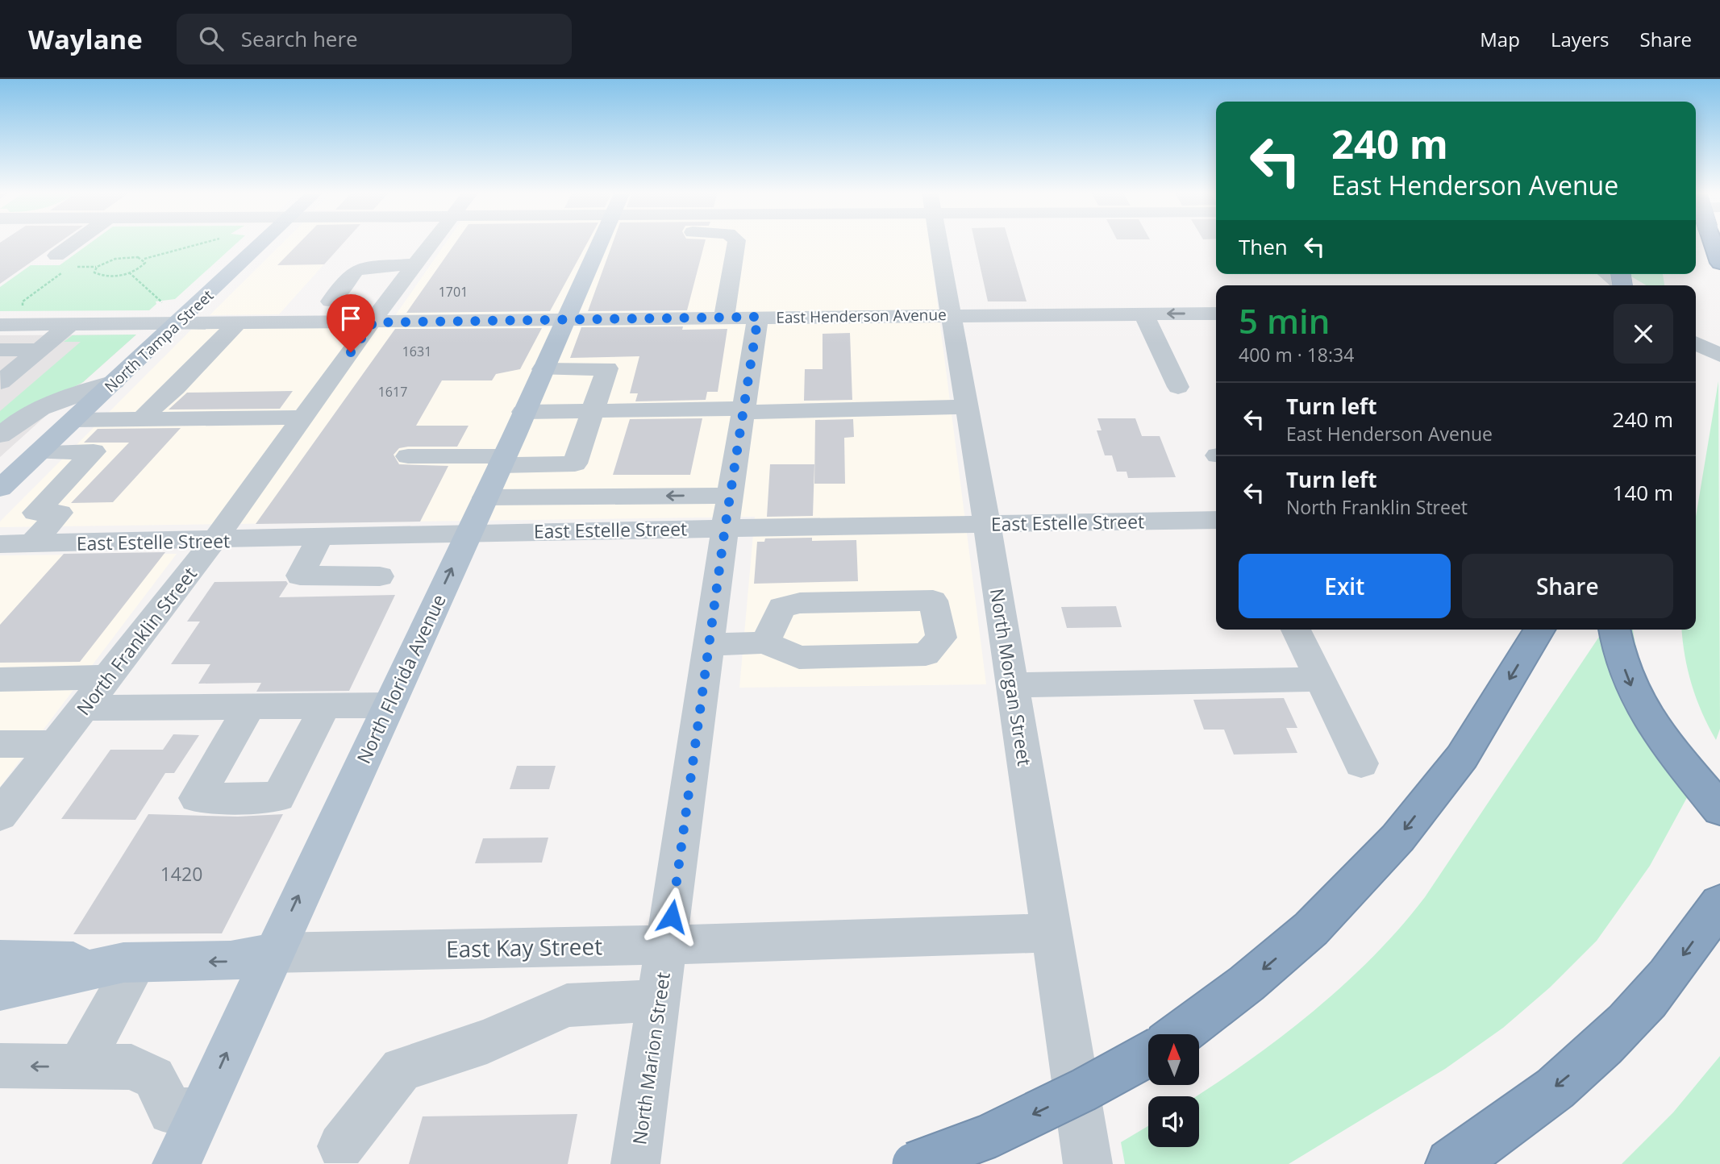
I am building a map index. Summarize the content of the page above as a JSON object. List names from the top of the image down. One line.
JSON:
{"streets":{"main road":["North Tampa Street","North Florida Avenue","East Kay Street"],"street":["East Henderson Avenue","East Estelle Street","North Franklin Street","North Morgan Street","North Marion Street"]},"crossings":[["East Henderson Avenue","North Tampa Street"],["East Henderson Avenue","North Franklin Street"],["East Henderson Avenue","North Morgan Street"],["East Henderson Avenue","North Florida Avenue"],["East Henderson Avenue","North Marion Street"],["East Estelle Street","North Franklin Street"],["East Estelle Street","North Morgan Street"],["East Estelle Street","North Florida Avenue"],["East Estelle Street","North Marion Street"],["North Morgan Street","East Kay Street"],["North Florida Avenue","East Kay Street"],["East Kay Street","North Marion Street"]],"one_way":["North Florida Avenue"],"house_numbers":["1701","1631","1617","1420"],"north":"top","page":{"header":"Waylane","search":"Search here","nav":["Map","Layers","Share"],"turn":["240 m","East Henderson Avenue"],"then":"Then","heading":["5 min","400 m · 18:34"],"list":[{"name":"Turn left","note":"East Henderson Avenue","value":"240 m"},{"name":"Turn left","note":"North Franklin Street","value":"140 m"}],"buttons":["Exit","Share"]}}
